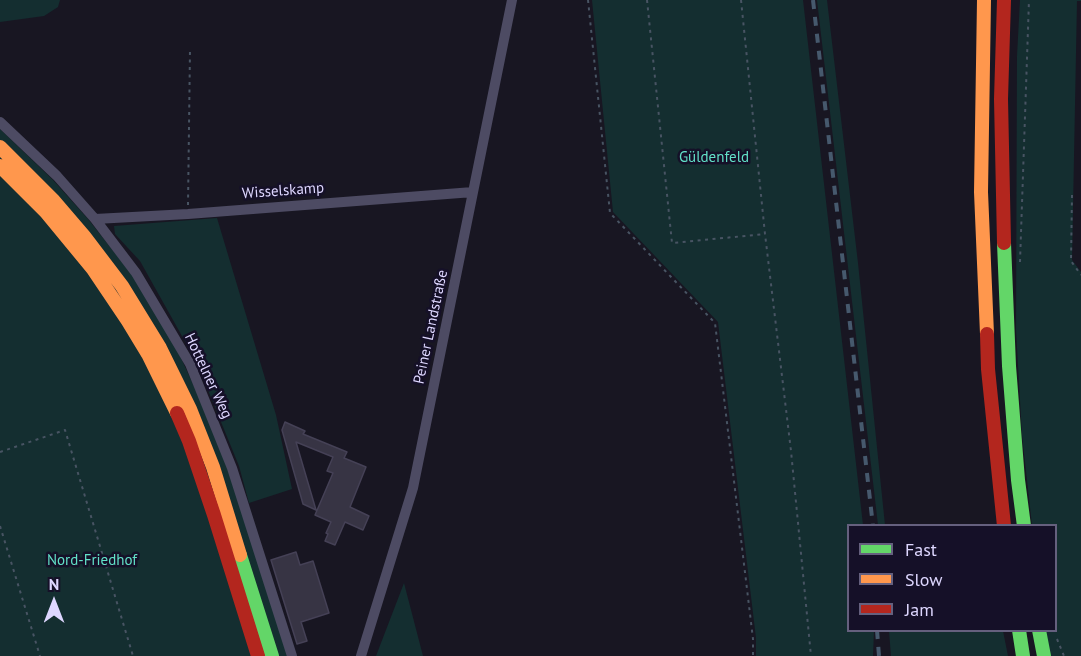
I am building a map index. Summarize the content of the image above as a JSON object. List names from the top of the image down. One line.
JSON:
{"streets":{"street":["Wisselskamp","Peiner Landstraße","Hottelner Weg"]},"crossings":[["Wisselskamp","Peiner Landstraße"],["Wisselskamp","Hottelner Weg"]],"parks":["Güldenfeld","Nord-Friedhof"],"legend":["Fast","Slow","Jam"],"north":"top"}
